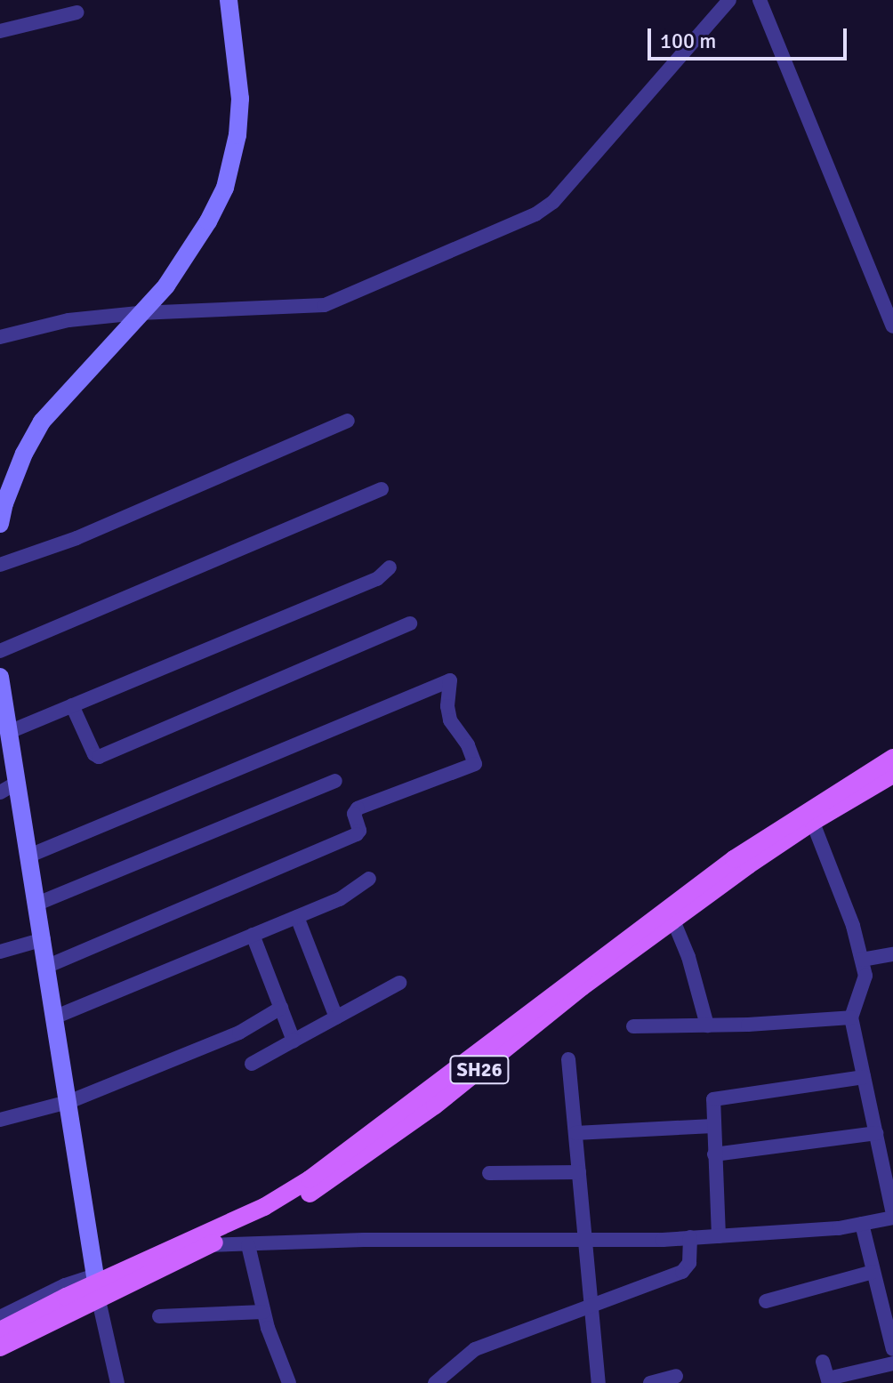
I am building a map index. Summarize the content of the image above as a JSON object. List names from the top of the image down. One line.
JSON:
{"streets":{"main road":["SH26"]},"scale_bar":"100 m"}
